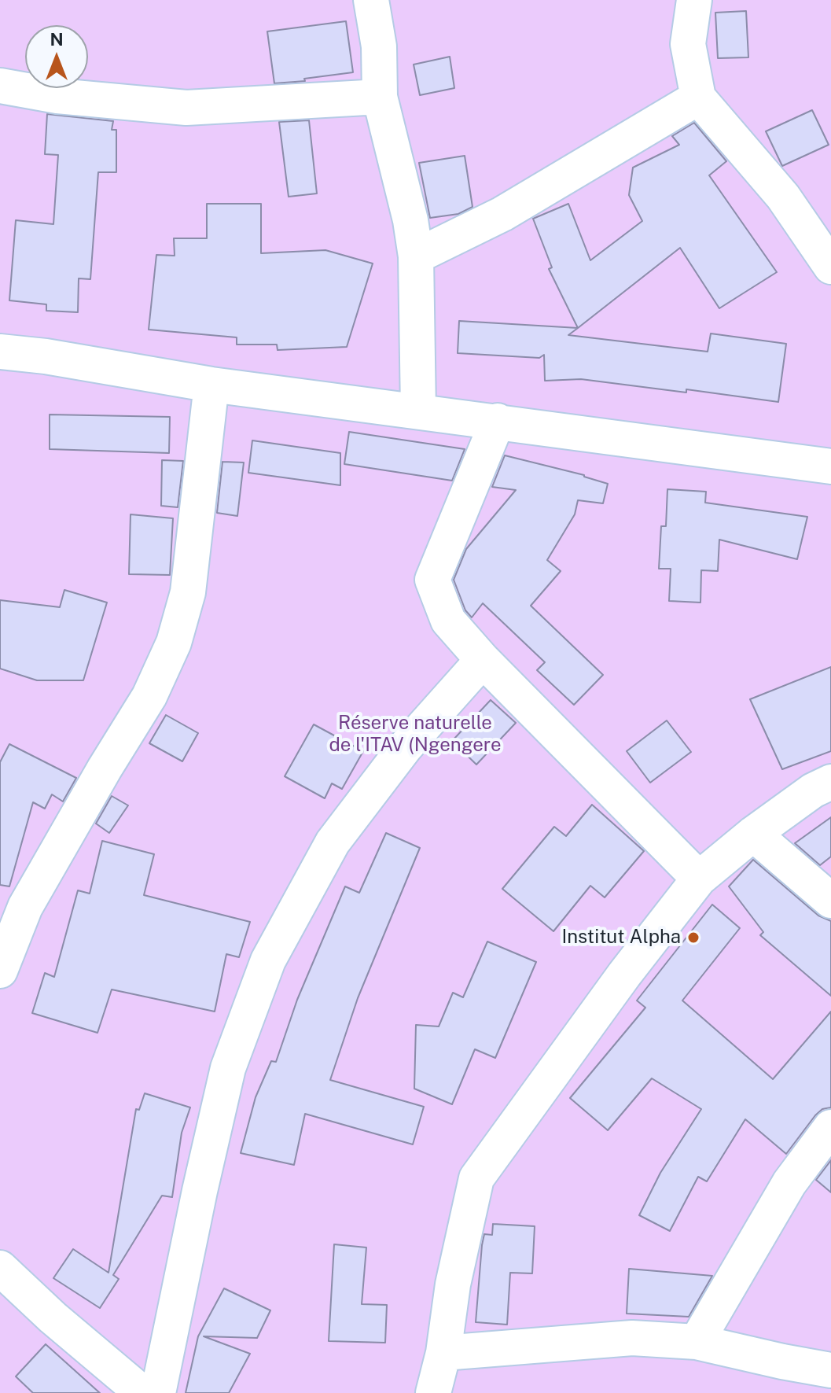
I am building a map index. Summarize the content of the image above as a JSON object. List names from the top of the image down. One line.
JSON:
{"parks":["Réserve naturelle de l'ITAV (Ngengere"],"places":["Institut Alpha"],"north":"top"}
